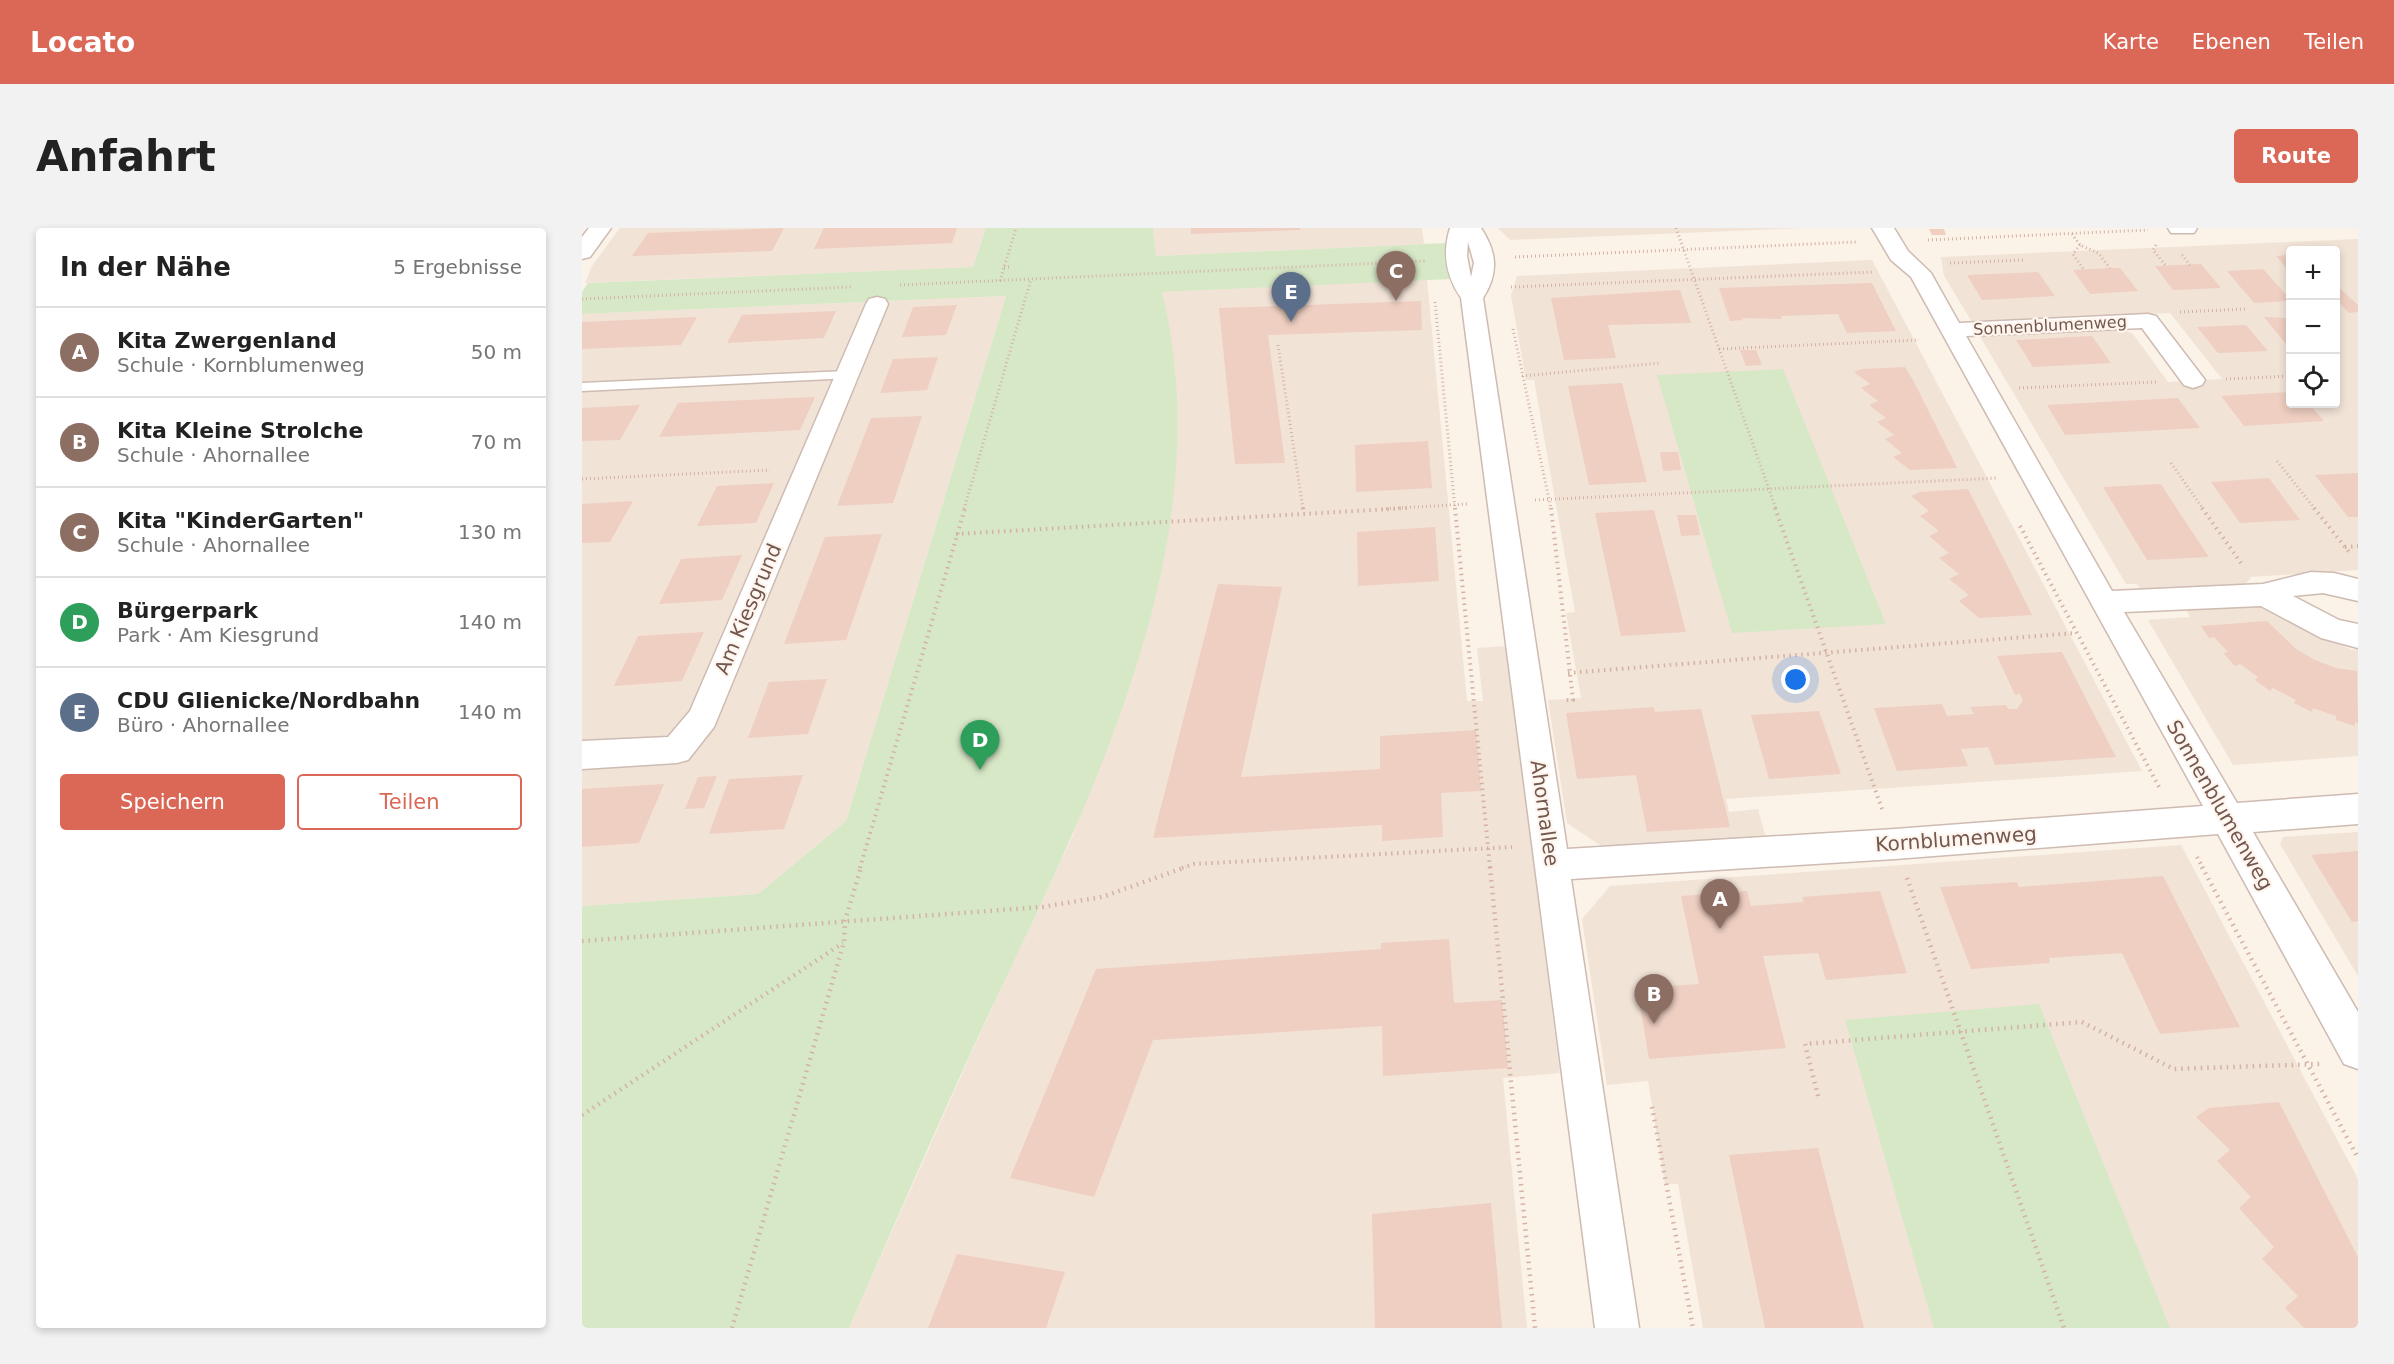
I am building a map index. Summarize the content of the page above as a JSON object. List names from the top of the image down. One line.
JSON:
{"streets":{"street":["Sonnenblumenweg","Am Kiesgrund","Ahornallee","Kornblumenweg"]},"crossings":[["Sonnenblumenweg","Kornblumenweg"],["Ahornallee","Kornblumenweg"]],"page":{"header":"Locato","nav":["Karte","Ebenen","Teilen"],"buttons":["Route",["Speichern","Teilen"]],"title":"Anfahrt","heading":["In der Nähe","5 Ergebnisse"],"map_buttons":["+","−"],"pins":["C","E","D","A","B"],"list":[{"mark":"A","name":"Kita Zwergenland","note":"Schule · Kornblumenweg","value":"50 m"},{"mark":"B","name":"Kita Kleine Strolche","note":"Schule · Ahornallee","value":"70 m"},{"mark":"C","name":"Kita \"KinderGarten\"","note":"Schule · Ahornallee","value":"130 m"},{"mark":"D","name":"Bürgerpark","note":"Park · Am Kiesgrund","value":"140 m"},{"mark":"E","name":"CDU Glienicke/Nordbahn","note":"Büro · Ahornallee","value":"140 m"}]}}
